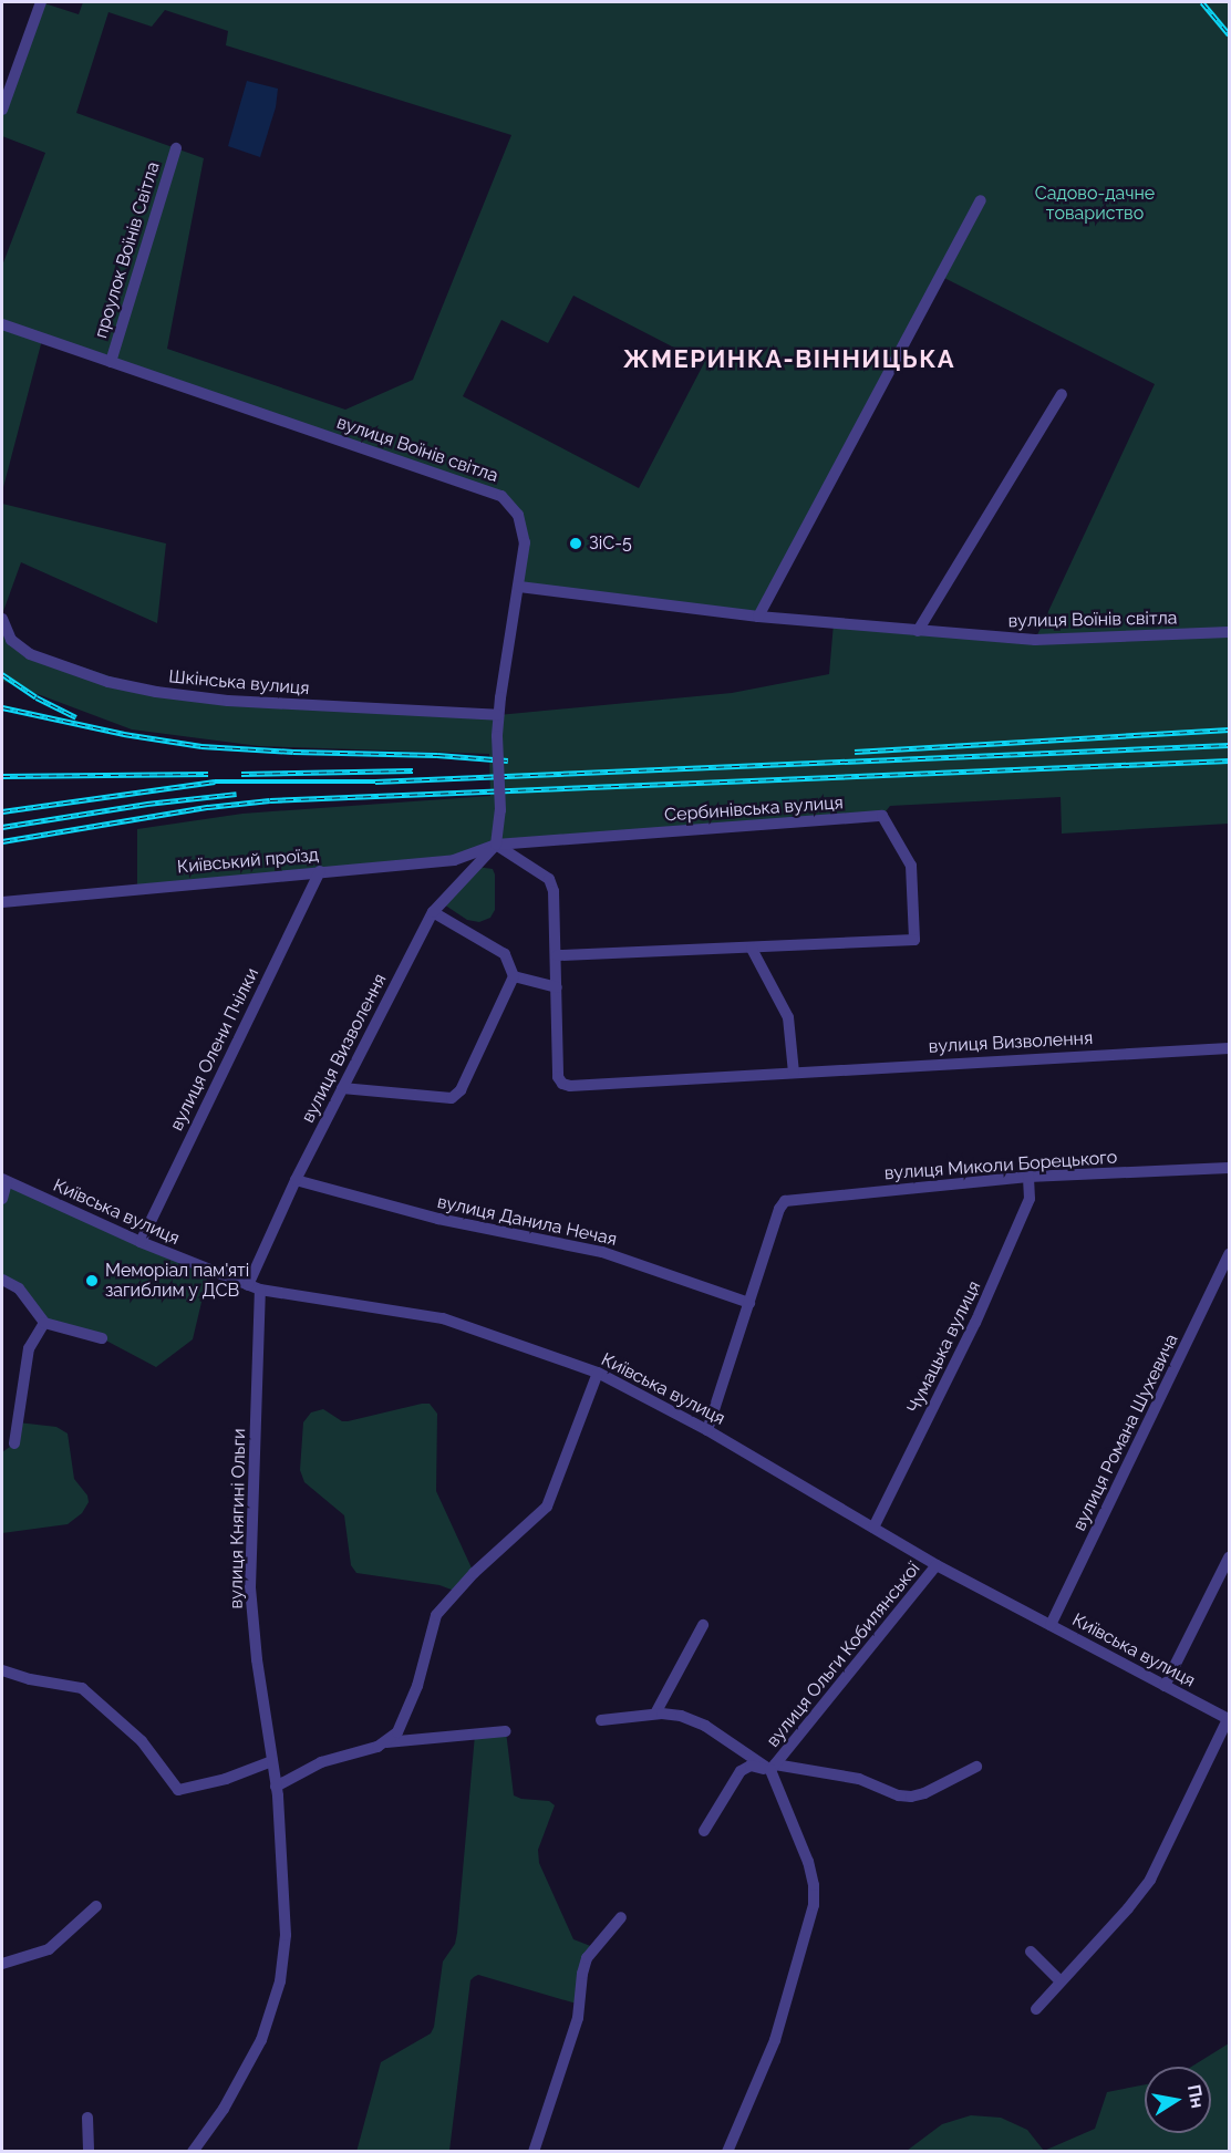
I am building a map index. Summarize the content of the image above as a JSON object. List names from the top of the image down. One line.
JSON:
{"streets":{"street":["проулок Воїнів Світла","вулиця Воїнів світла","Шкінська вулиця","Сербинівська вулиця","Київський проїзд","вулиця Визволення","вулиця Олени Пчілки","вулиця Миколи Борецького","Київська вулиця","вулиця Данила Нечая","Чумацька вулиця","вулиця Романа Шухевича","вулиця Княгині Ольги","вулиця Ольги Кобилянської"]},"crossings":[["проулок Воїнів Світла","вулиця Воїнів світла"],["Сербинівська вулиця","Київський проїзд"],["Сербинівська вулиця","вулиця Визволення"],["Київський проїзд","вулиця Визволення"],["Київський проїзд","вулиця Олени Пчілки"],["вулиця Визволення","Київська вулиця"],["вулиця Визволення","вулиця Данила Нечая"],["вулиця Визволення","вулиця Княгині Ольги"],["вулиця Олени Пчілки","Київська вулиця"],["вулиця Миколи Борецького","вулиця Данила Нечая"],["вулиця Миколи Борецького","Чумацька вулиця"],["Київська вулиця","Чумацька вулиця"],["Київська вулиця","вулиця Романа Шухевича"],["Київська вулиця","вулиця Княгині Ольги"],["Київська вулиця","вулиця Ольги Кобилянської"]],"districts":["ЖМЕРИНКА-ВІННИЦЬКА"],"parks":["Садово-дачне товариство"],"places":["ЗіС-5","Меморіал пам'яті загиблим у ДСВ"],"north":"right"}
